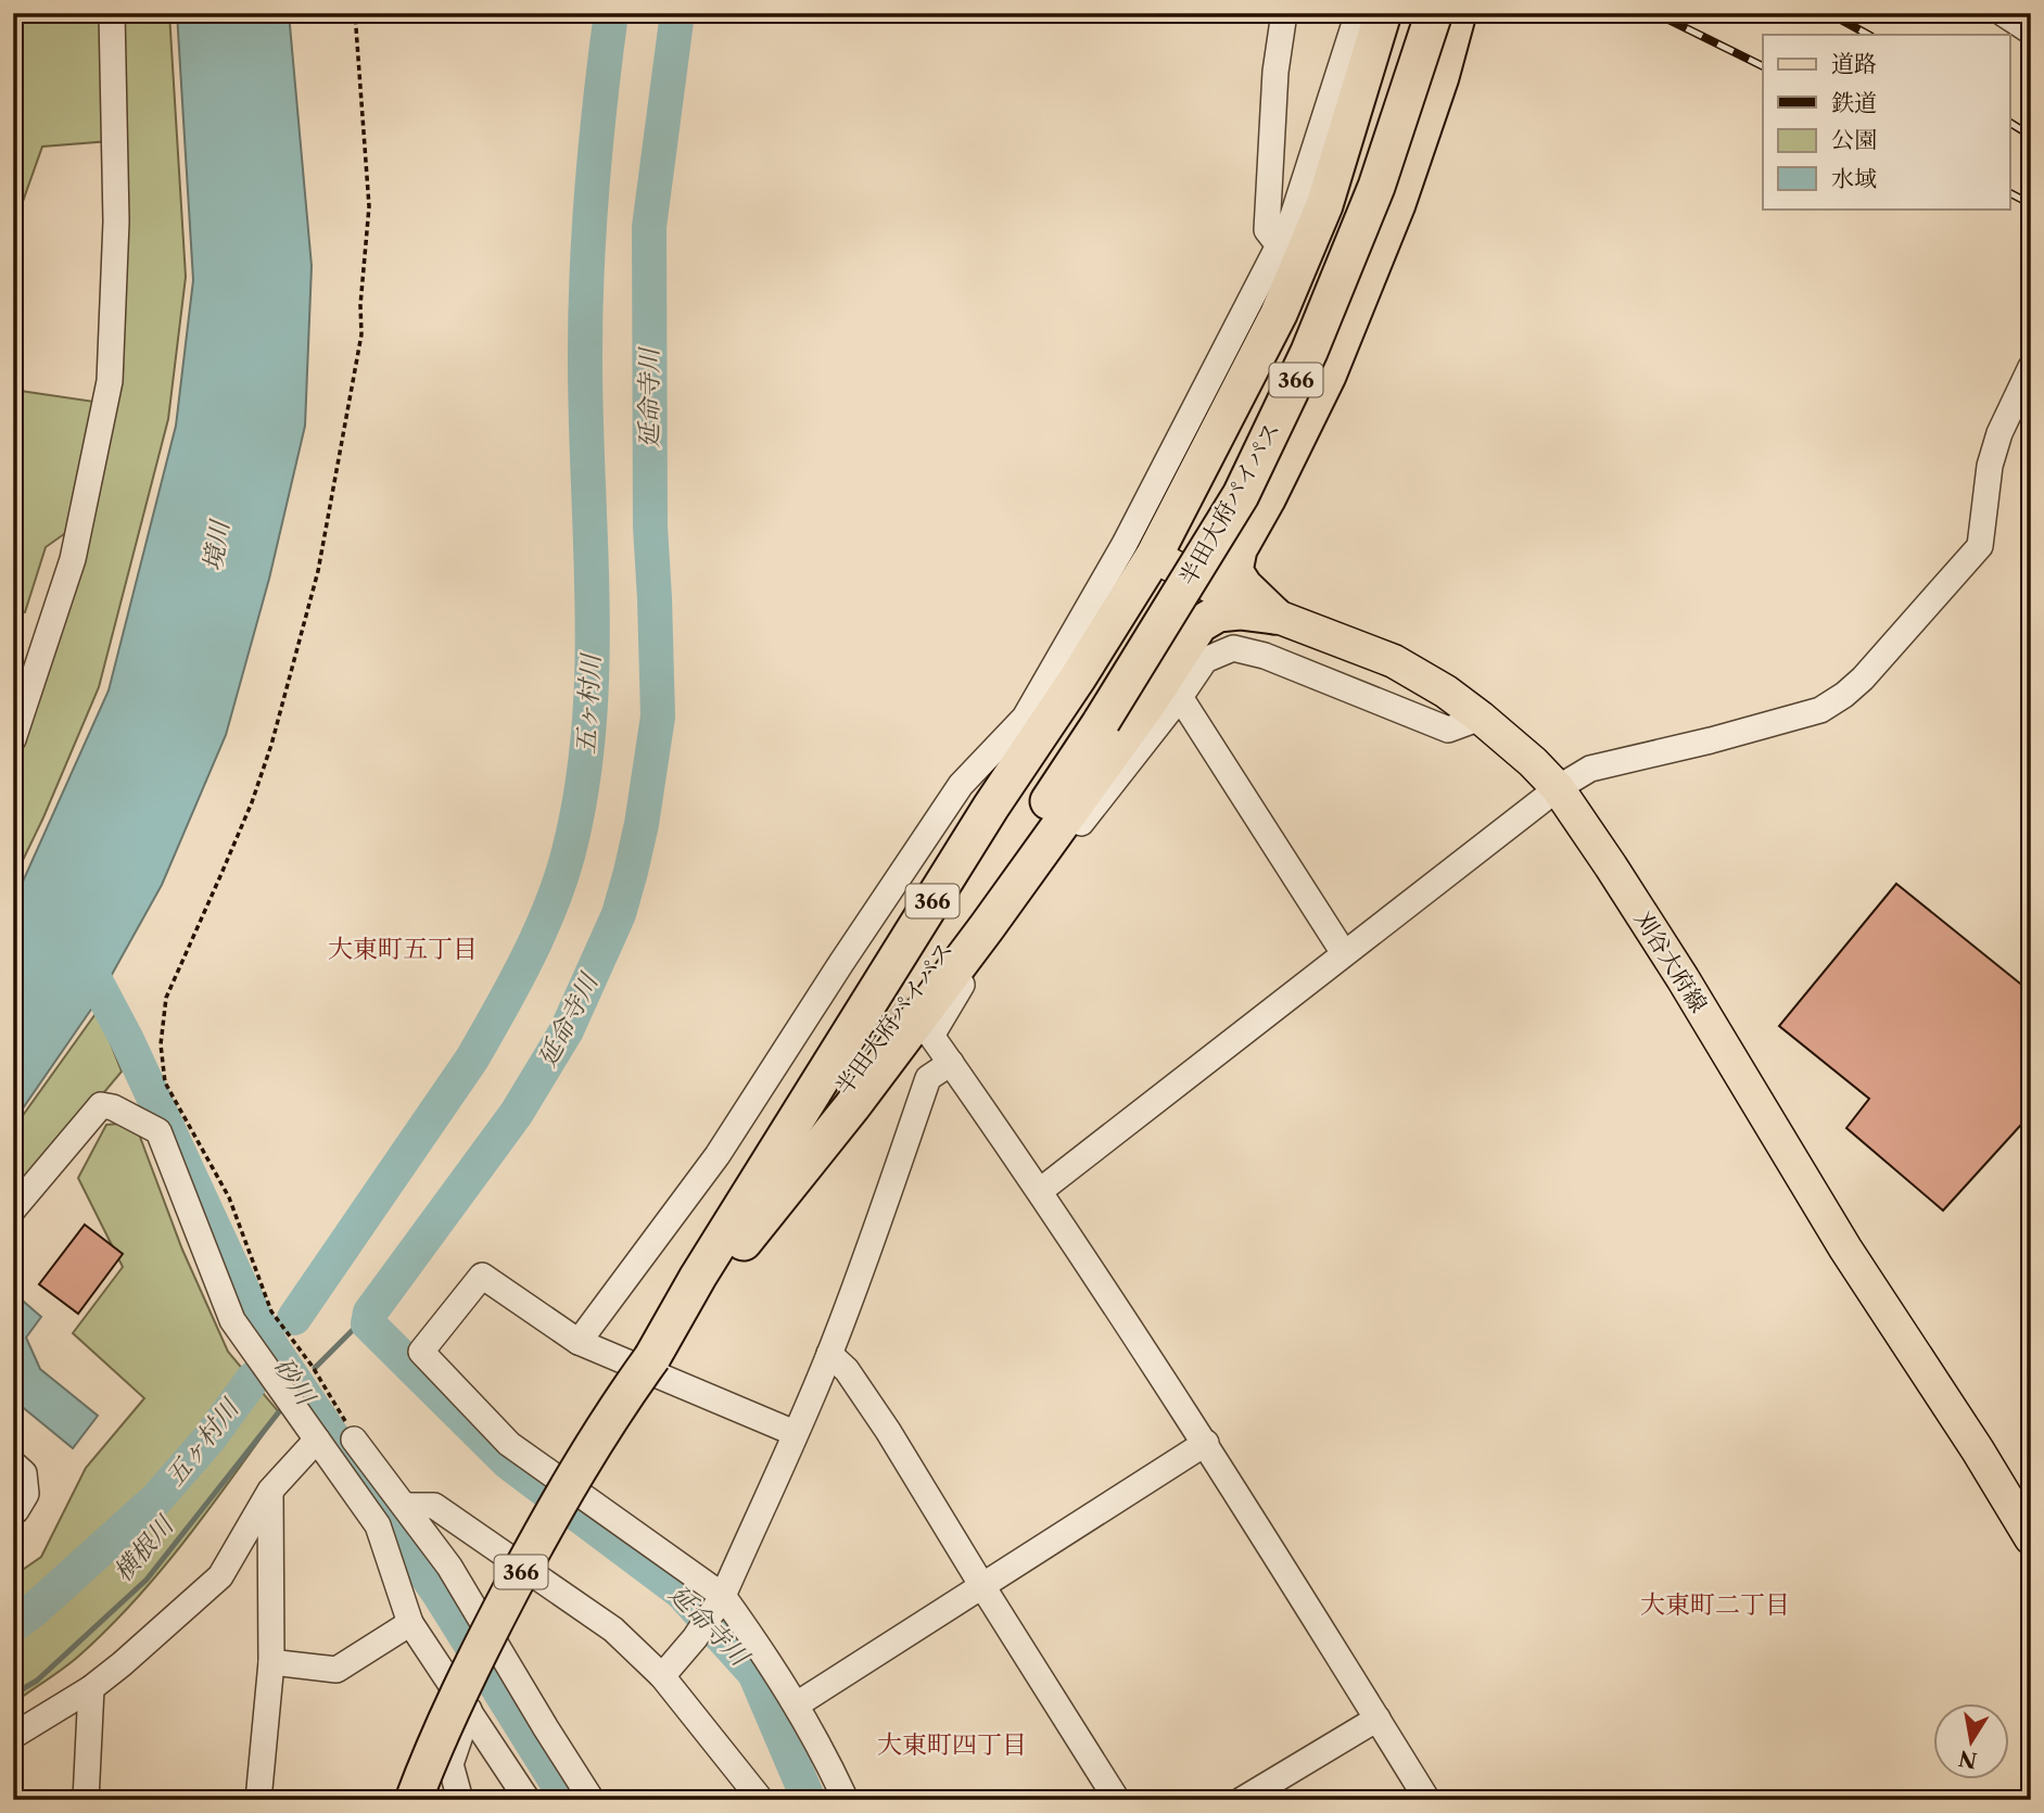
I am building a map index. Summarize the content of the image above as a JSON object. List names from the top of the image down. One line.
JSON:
{"streets":{"highway":["366","半田大府パイパス"],"main road":["刈谷大府線"]},"crossings":[["366","半田大府パイパス"],["366","刈谷大府線"]],"districts":["大東町五丁目","大東町二丁目","大東町四丁目"],"water":["延命寺川","境川","五ヶ村川","砂川","横根川"],"legend":["道路","鉄道","公園","水域"],"north":"bottom"}
